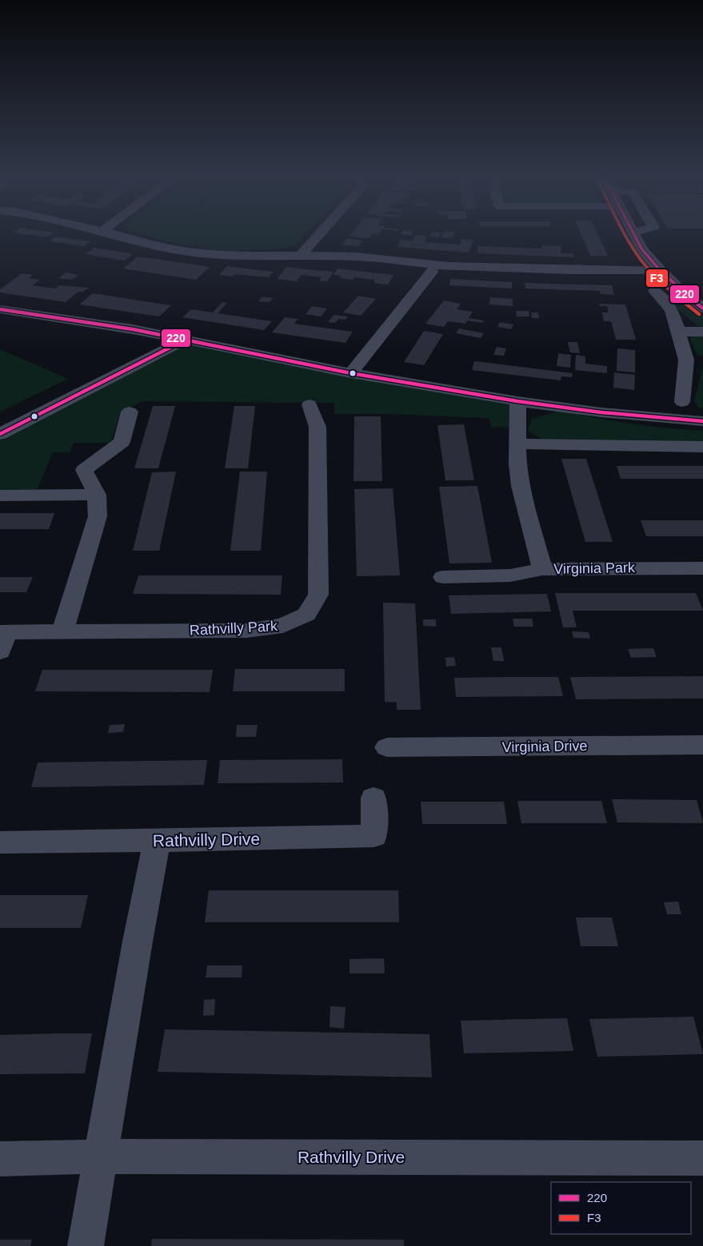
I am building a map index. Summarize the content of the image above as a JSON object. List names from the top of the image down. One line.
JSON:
{"streets":{"street":["Virginia Park","Rathvilly Park","Virginia Drive","Rathvilly Drive"]},"lines":["transit line 220","transit line F3"],"legend":["220","F3"]}
